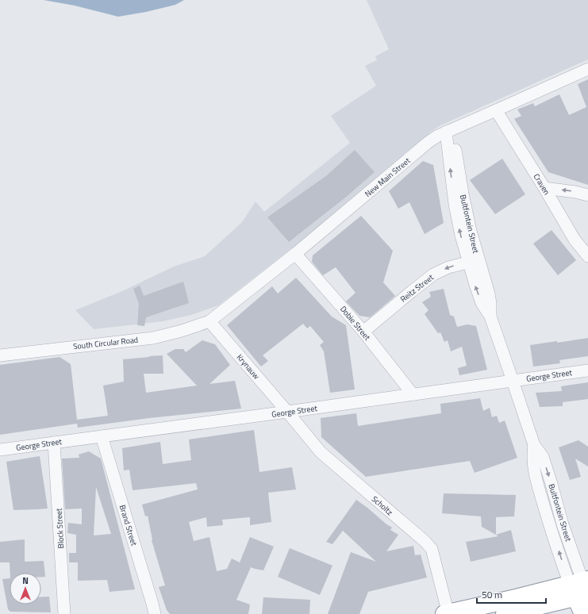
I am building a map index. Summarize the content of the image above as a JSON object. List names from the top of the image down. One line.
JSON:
{"streets":{"street":["New Main Street","Craven","Bultfontein Street","Reitz Street","Dobie Street","South Circular Road","Krynauw","George Street","Scholtz","Brand Street","Block Street"]},"crossings":[["New Main Street","Craven"],["New Main Street","Bultfontein Street"],["New Main Street","Dobie Street"],["New Main Street","South Circular Road"],["New Main Street","Krynauw"],["Bultfontein Street","Reitz Street"],["Bultfontein Street","George Street"],["Reitz Street","Dobie Street"],["Dobie Street","George Street"],["South Circular Road","Krynauw"],["Krynauw","George Street"],["Krynauw","Scholtz"],["George Street","Scholtz"],["George Street","Brand Street"],["George Street","Block Street"]],"one_way":["Reitz Street"],"scale_bar":"50 m","north":"top"}
